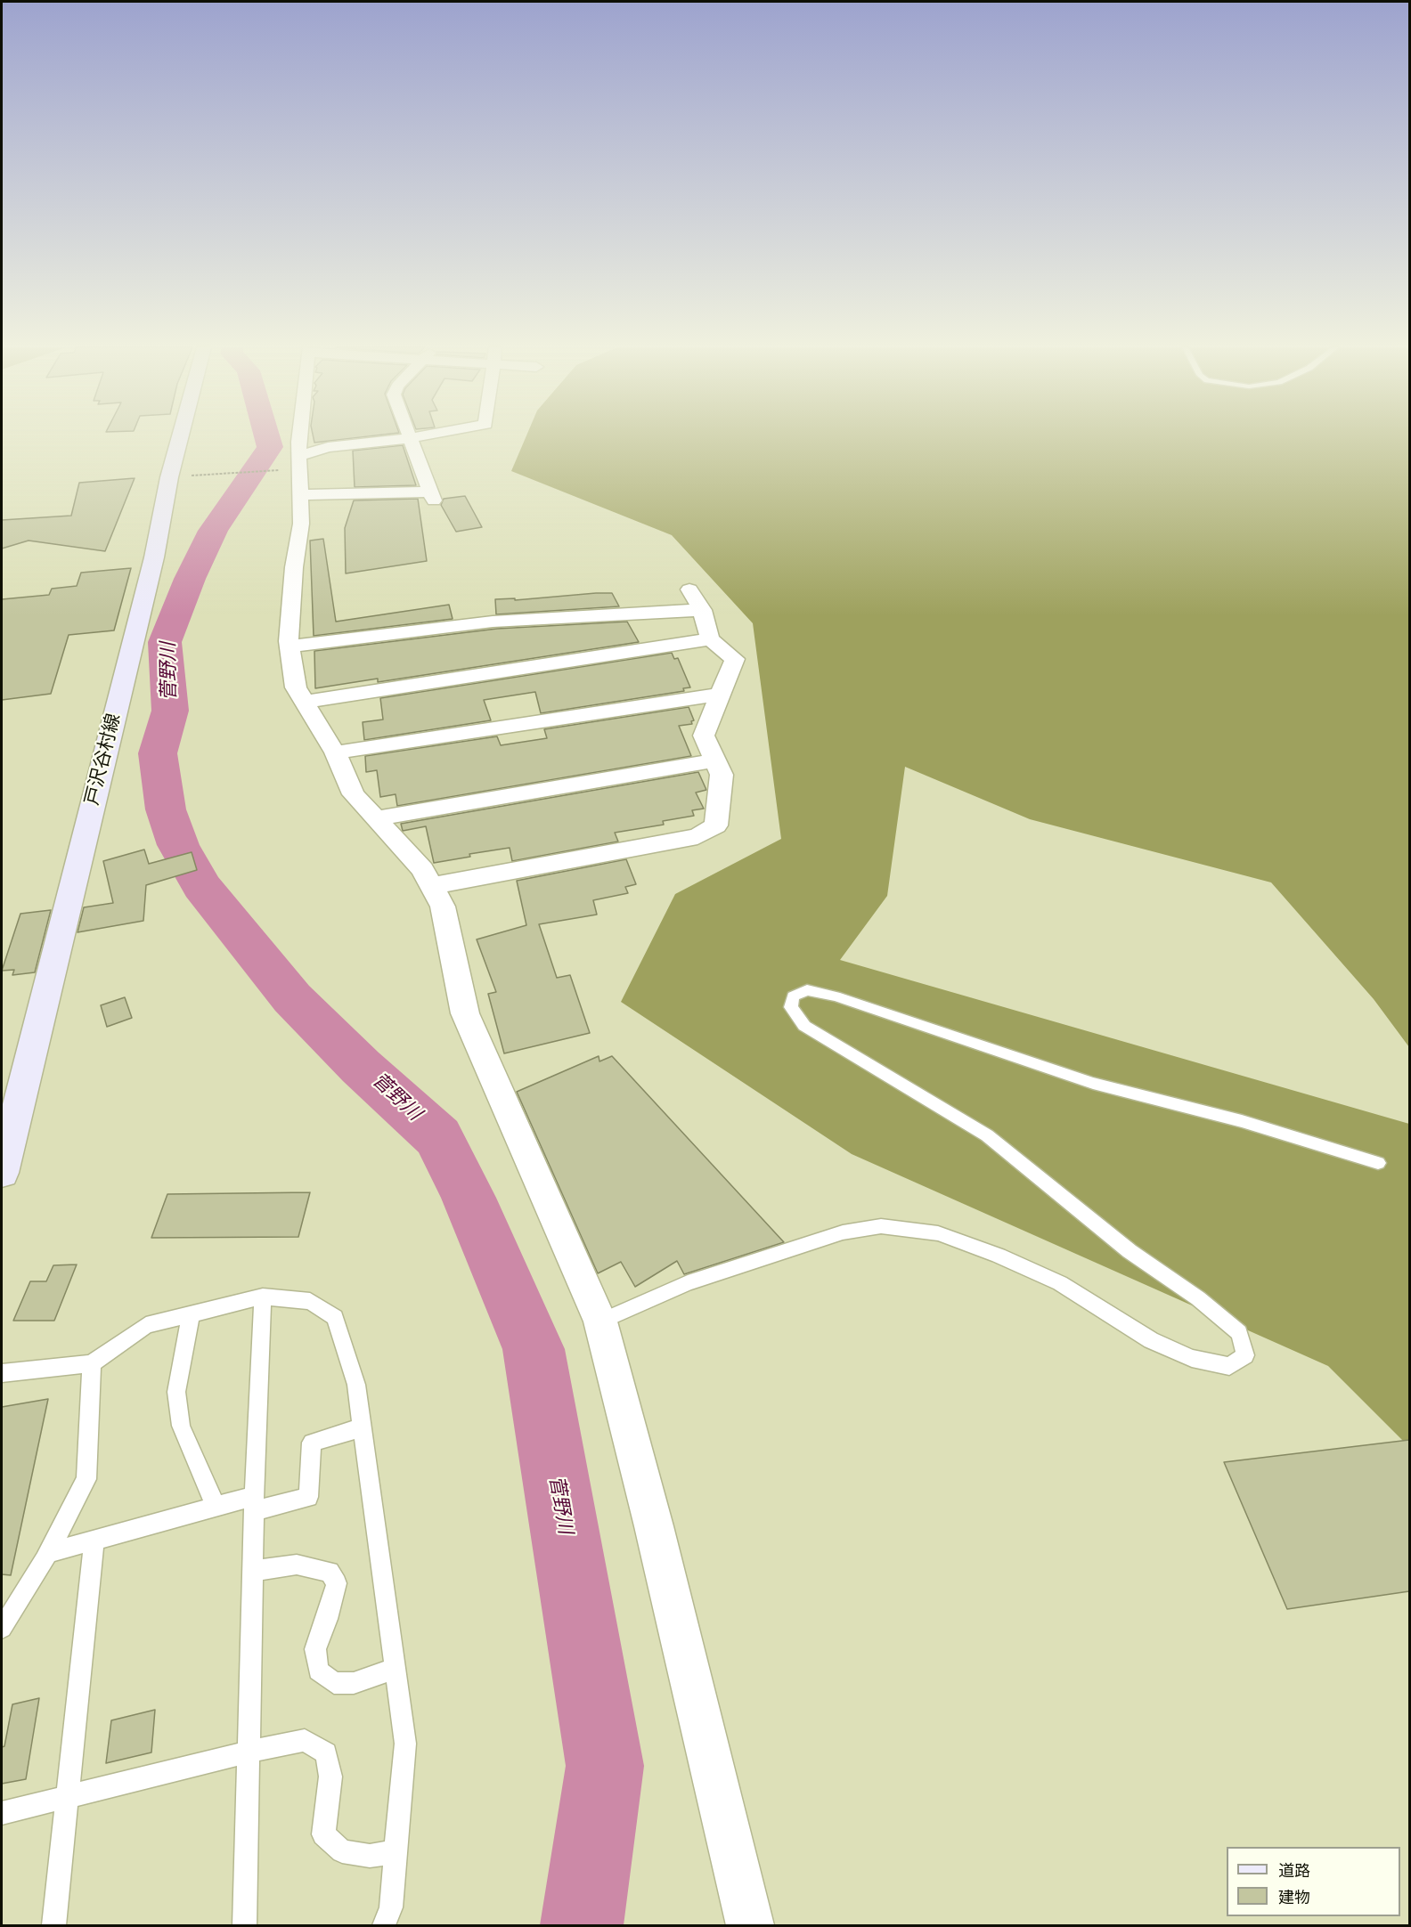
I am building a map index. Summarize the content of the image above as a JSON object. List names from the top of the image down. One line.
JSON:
{"streets":{"main road":["戸沢谷村線"]},"water":["菅野川"],"legend":["道路","建物"]}
